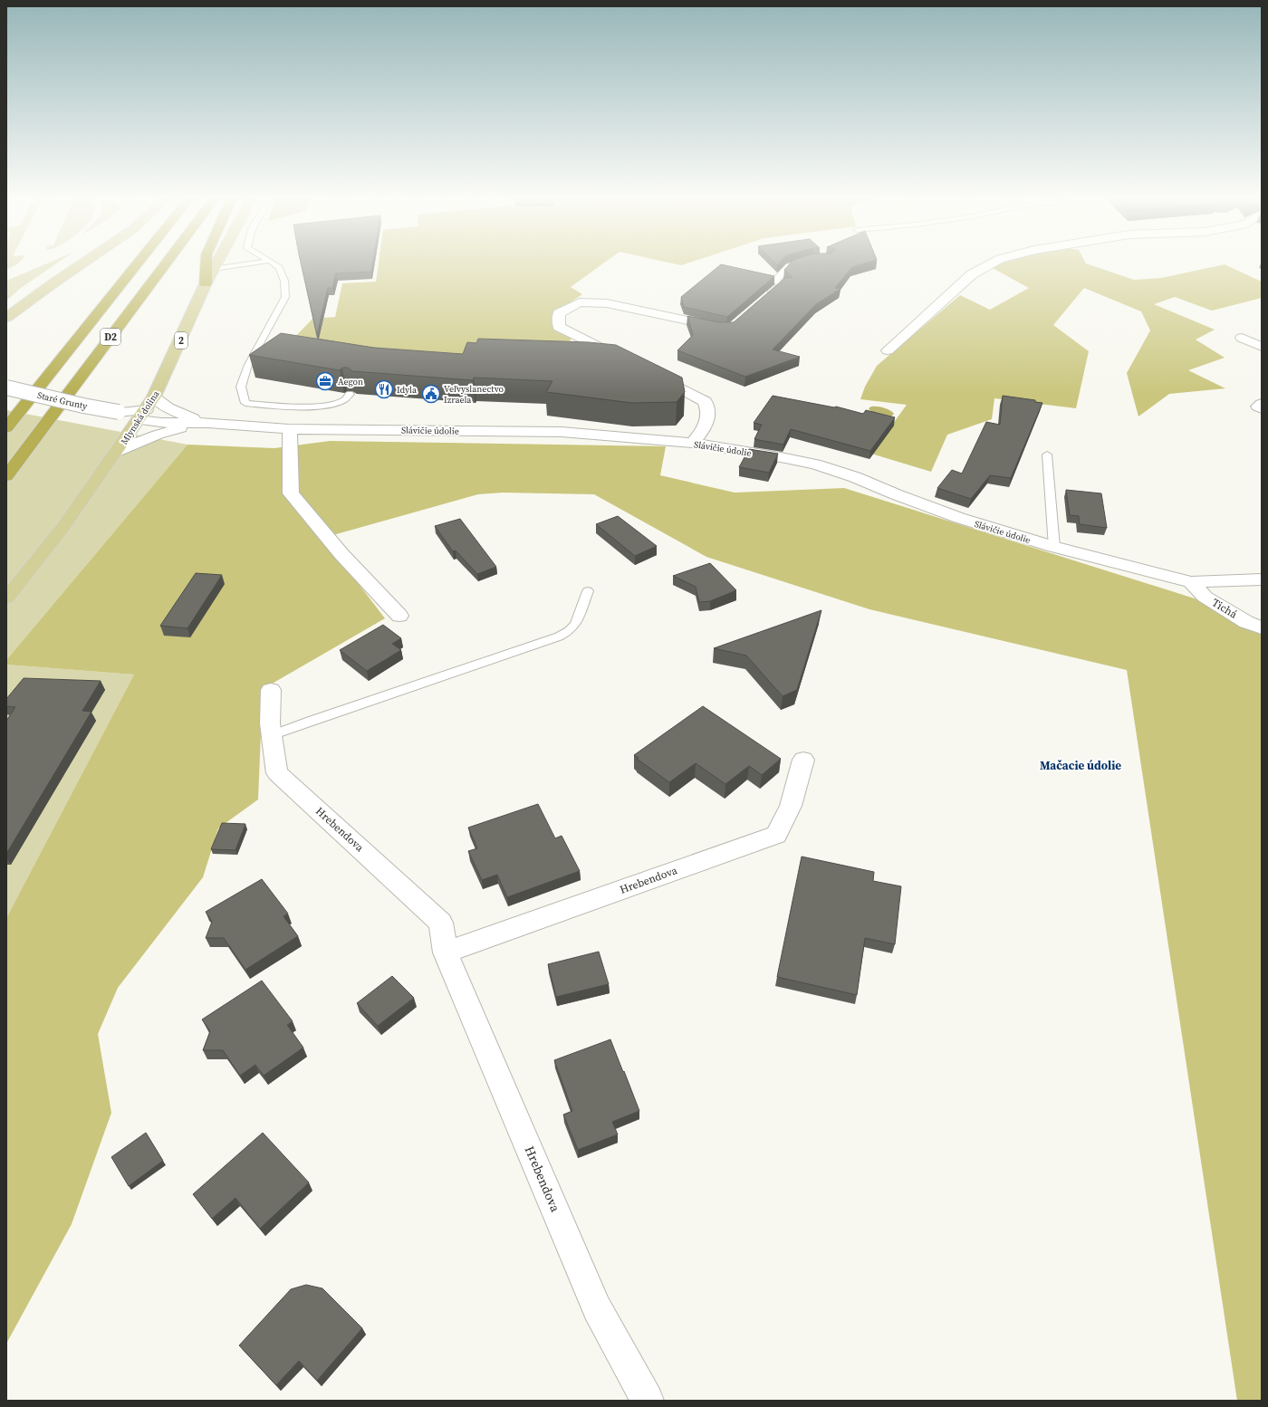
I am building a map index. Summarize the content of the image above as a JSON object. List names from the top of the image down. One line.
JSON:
{"streets":{"highway":["D2"],"main road":["2","Mlynská dolina"],"street":["Staré Grunty","Slávičie údolie","Tichá","Hrebendova"]},"crossings":[["Staré Grunty","Mlynská dolina"],["Staré Grunty","Slávičie údolie"],["Mlynská dolina","Slávičie údolie"],["Slávičie údolie","Tichá"]],"districts":["Mačacie údolie"],"places":{"office":["Aegon"],"restaurant":["Idyla"],"public building":["Veľvyslanectvo Izraela"]}}
